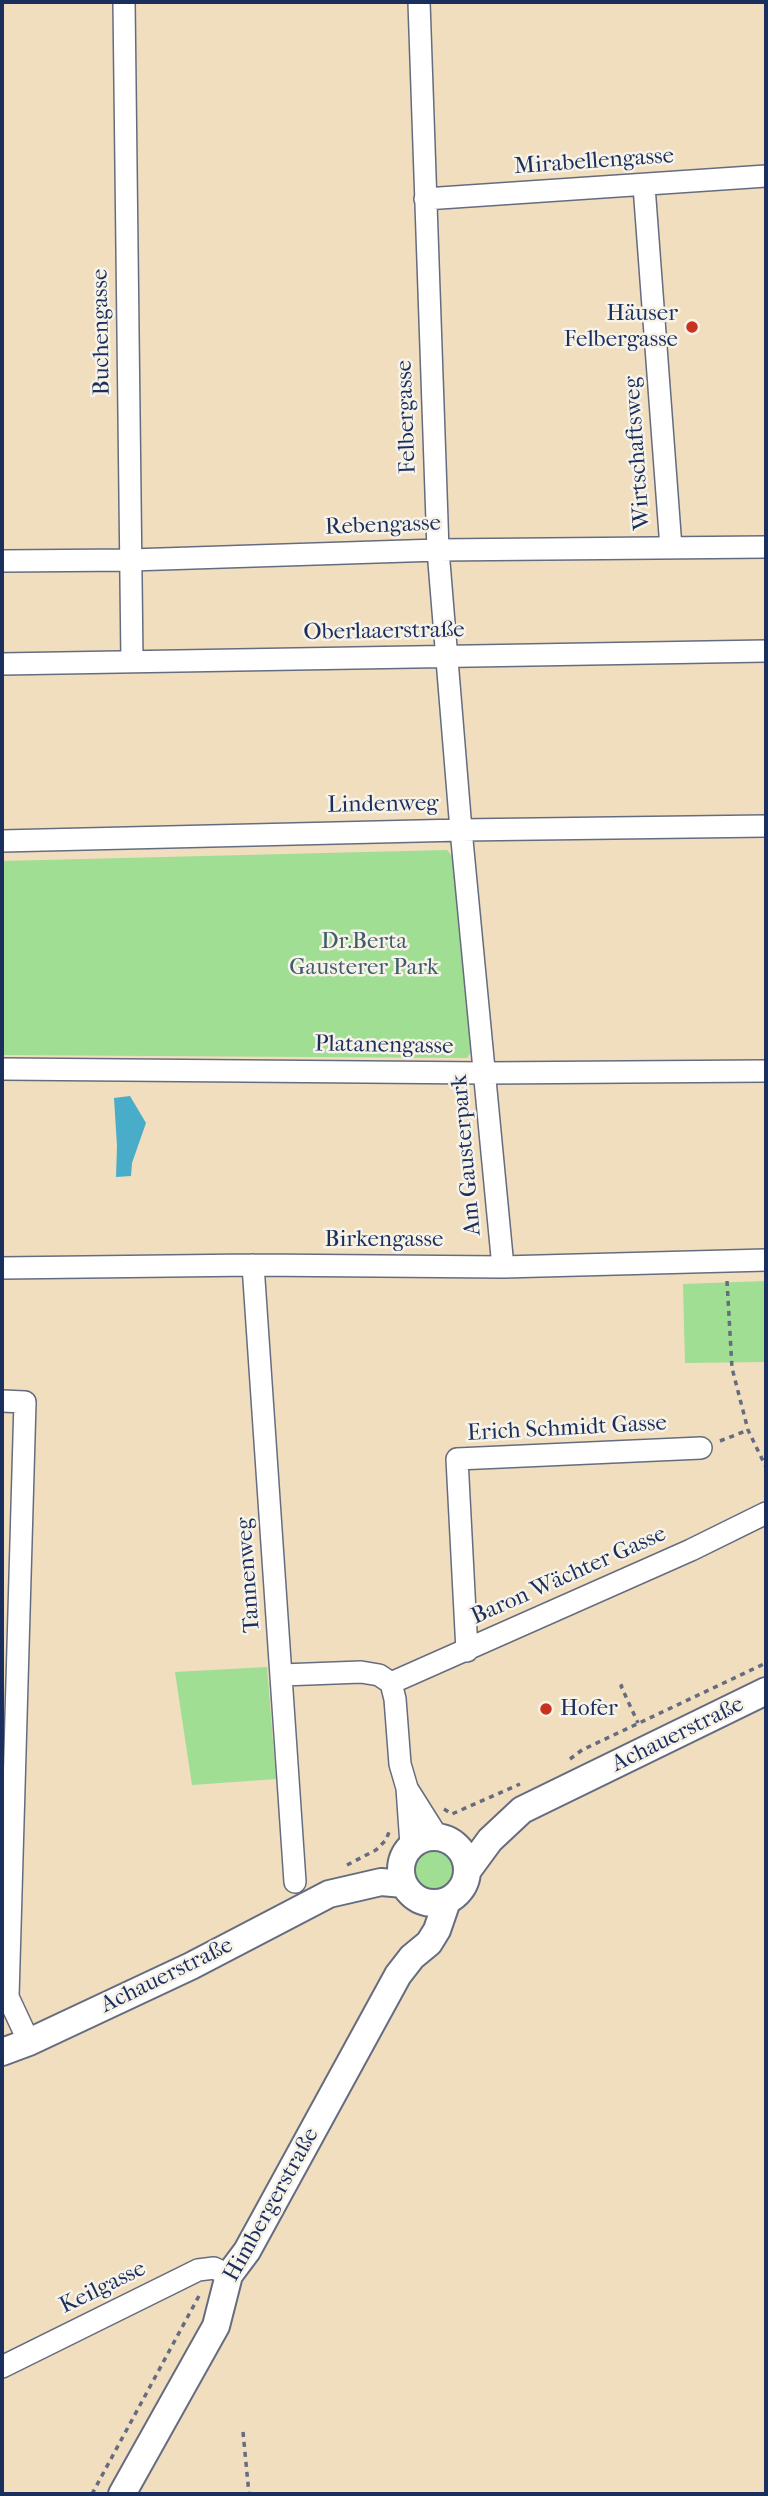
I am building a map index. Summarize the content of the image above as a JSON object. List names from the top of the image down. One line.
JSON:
{"streets":{"street":["Mirabellengasse","Buchengasse","Felbergasse","Wirtschaftsweg","Rebengasse","Oberlaaerstraße","Lindenweg","Platanengasse","Am Gausterpark","Birkengasse","Erich Schmidt Gasse","Tannenweg","Baron Wächter Gasse","Achauerstraße","Himbergerstraße","Keilgasse"]},"crossings":[["Mirabellengasse","Felbergasse"],["Mirabellengasse","Wirtschaftsweg"],["Buchengasse","Rebengasse"],["Buchengasse","Oberlaaerstraße"],["Felbergasse","Rebengasse"],["Felbergasse","Oberlaaerstraße"],["Felbergasse","Lindenweg"],["Felbergasse","Am Gausterpark"],["Wirtschaftsweg","Rebengasse"],["Lindenweg","Am Gausterpark"],["Platanengasse","Am Gausterpark"],["Am Gausterpark","Birkengasse"],["Birkengasse","Tannenweg"],["Erich Schmidt Gasse","Baron Wächter Gasse"],["Achauerstraße","Himbergerstraße"],["Himbergerstraße","Keilgasse"]],"parks":["Dr.Berta Gausterer Park"],"places":["Häuser Felbergasse","Hofer"]}
